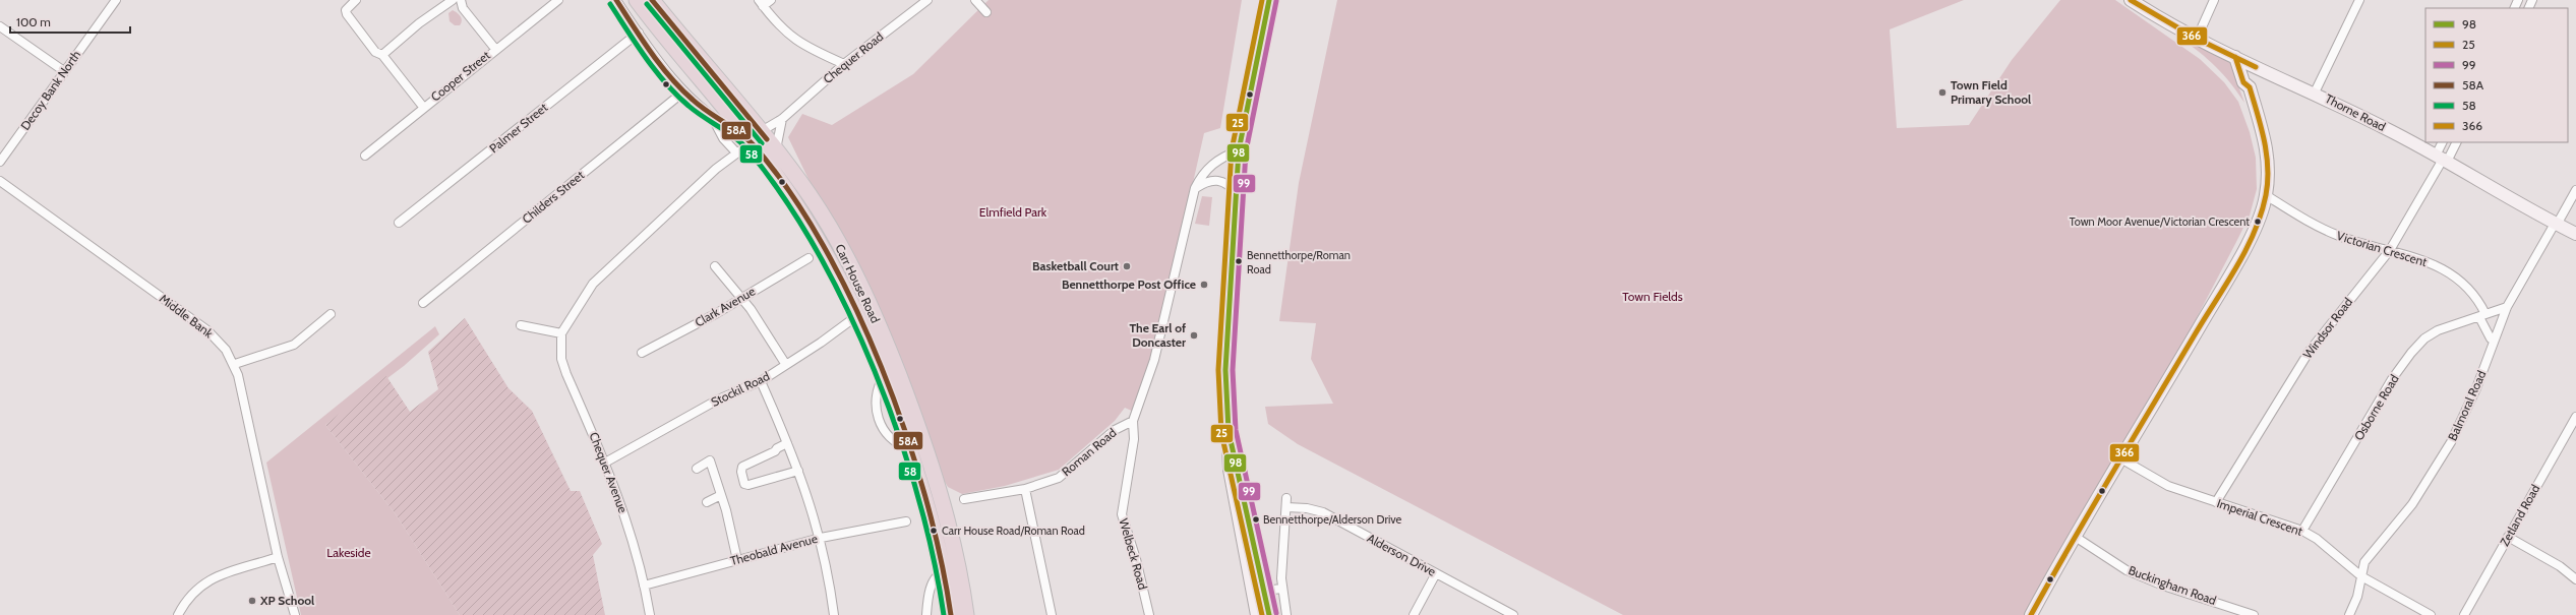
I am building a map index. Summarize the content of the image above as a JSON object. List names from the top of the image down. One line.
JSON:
{"streets":{"highway":["Carr House Road"],"street":["Chequer Road","Cooper Street","Decoy Bank North","Thorne Road","Palmer Street","Childers Street","Victorian Crescent","Clark Avenue","Middle Bank","Windsor Road","Stockil Road","Balmoral Road","Osborne Road","Roman Road","Chequer Avenue","Zetland Road","Imperial Crescent","Theobald Avenue","Welbeck Road","Alderson Drive","Buckingham Road"]},"crossings":[["Chequer Road","Carr House Road"],["Thorne Road","Windsor Road"],["Thorne Road","Balmoral Road"],["Victorian Crescent","Windsor Road"],["Victorian Crescent","Osborne Road"],["Carr House Road","Stockil Road"],["Windsor Road","Imperial Crescent"],["Stockil Road","Chequer Avenue"],["Balmoral Road","Osborne Road"],["Balmoral Road","Imperial Crescent"],["Osborne Road","Imperial Crescent"],["Roman Road","Welbeck Road"],["Chequer Avenue","Theobald Avenue"]],"parks":["Elmfield Park","Town Fields","Lakeside"],"places":["Town Field Primary School","Town Moor Avenue/Victorian Crescent","Bennetthorpe/Roman Road","Basketball Court","Bennetthorpe Post Office","The Earl of Doncaster","Bennetthorpe/Alderson Drive","Carr House Road/Roman Road","XP School"],"lines":["transit line 98","transit line 25","transit line 58A","transit line 366","transit line 99","transit line 58"],"legend":["98","25","99","58A","58","366"],"scale_bar":"100 m"}
